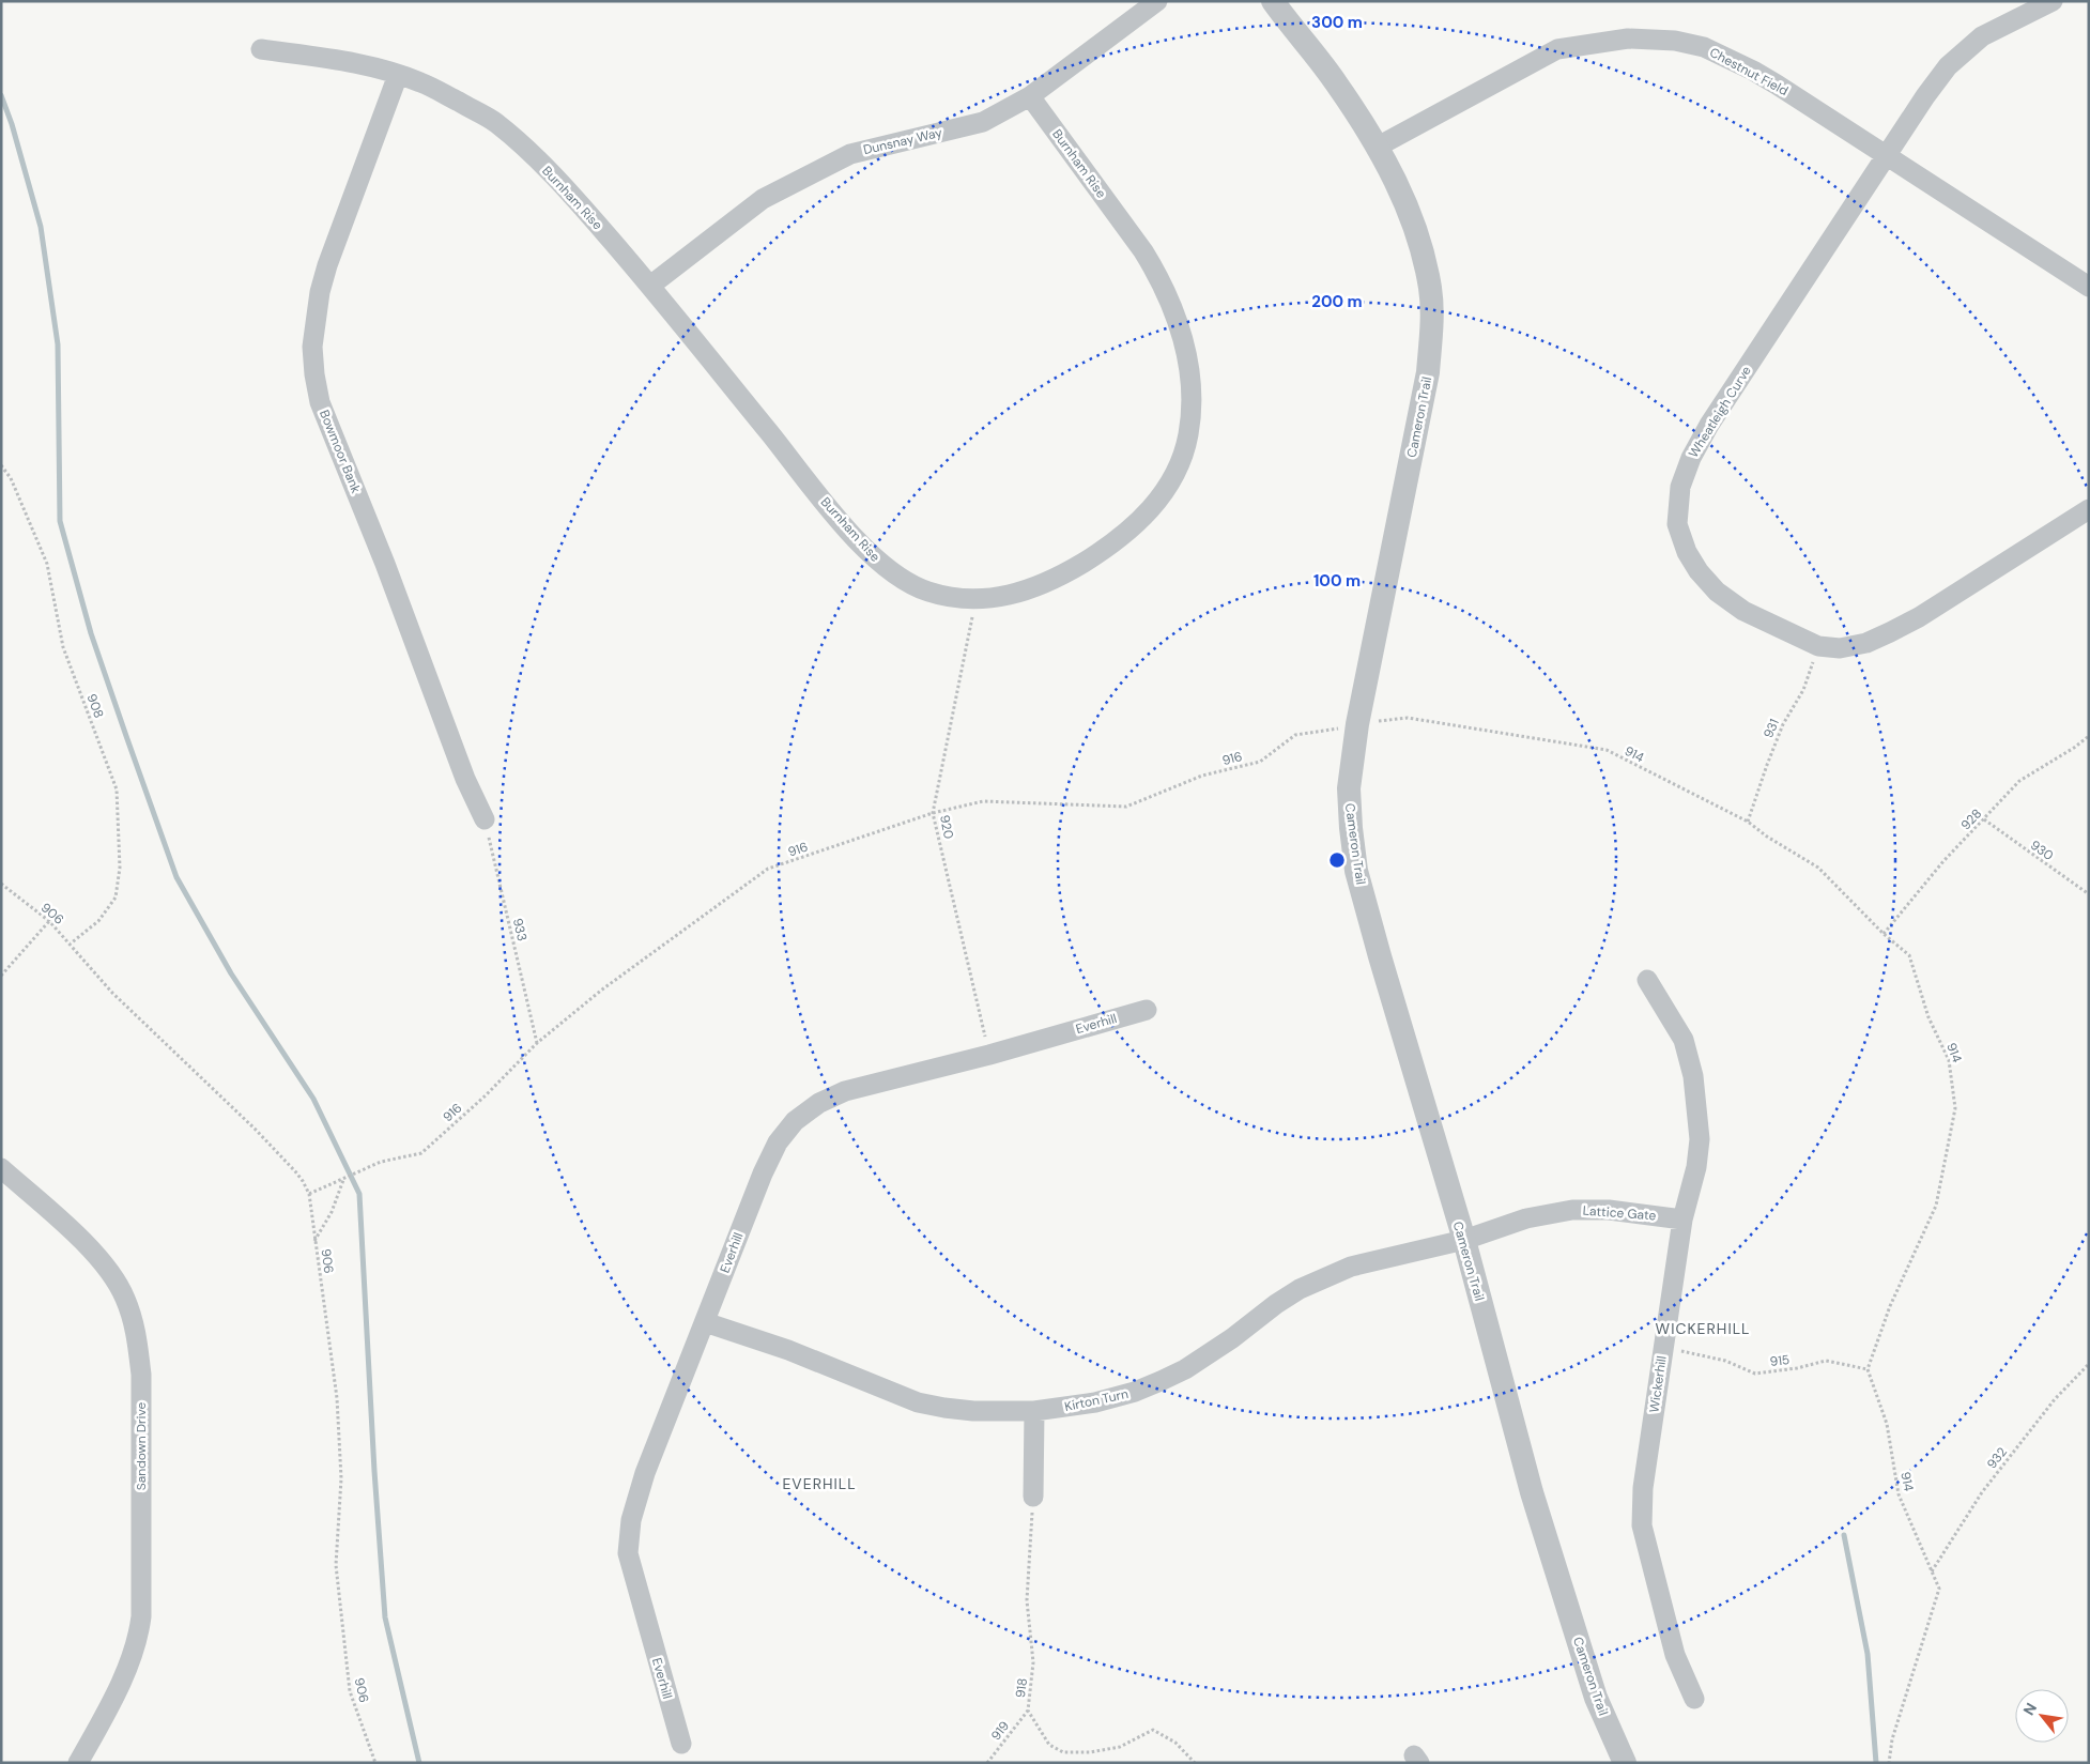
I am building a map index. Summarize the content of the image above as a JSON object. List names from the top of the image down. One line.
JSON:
{"streets":{"street":["Chestnut Field","Dunsnay Way","Burnham Rise","Wheatleigh Curve","Cameron Trail","Bowmoor Bank","Everhill","Lattice Gate","Wickerhill","Kirton Turn","Sandown Drive"],"path":["908","931","914","916","928","920","930","906","933","915","932","918","919"]},"crossings":[["Chestnut Field","Wheatleigh Curve"],["Chestnut Field","Cameron Trail"],["Dunsnay Way","Burnham Rise"],["Burnham Rise","Bowmoor Bank"],["Burnham Rise","920"],["Wheatleigh Curve","931"],["Cameron Trail","914"],["Cameron Trail","916"],["Cameron Trail","Lattice Gate"],["Cameron Trail","Kirton Turn"],["Bowmoor Bank","933"],["908","906"],["931","914"],["914","916"],["914","928"],["914","915"],["914","932"],["916","920"],["916","906"],["916","933"],["928","930"],["920","Everhill"],["Everhill","Kirton Turn"],["Lattice Gate","Wickerhill"],["Lattice Gate","Kirton Turn"],["915","Wickerhill"],["918","919"]],"districts":["WICKERHILL","EVERHILL"],"north":"top left","rings":["300 m","200 m","100 m"]}
